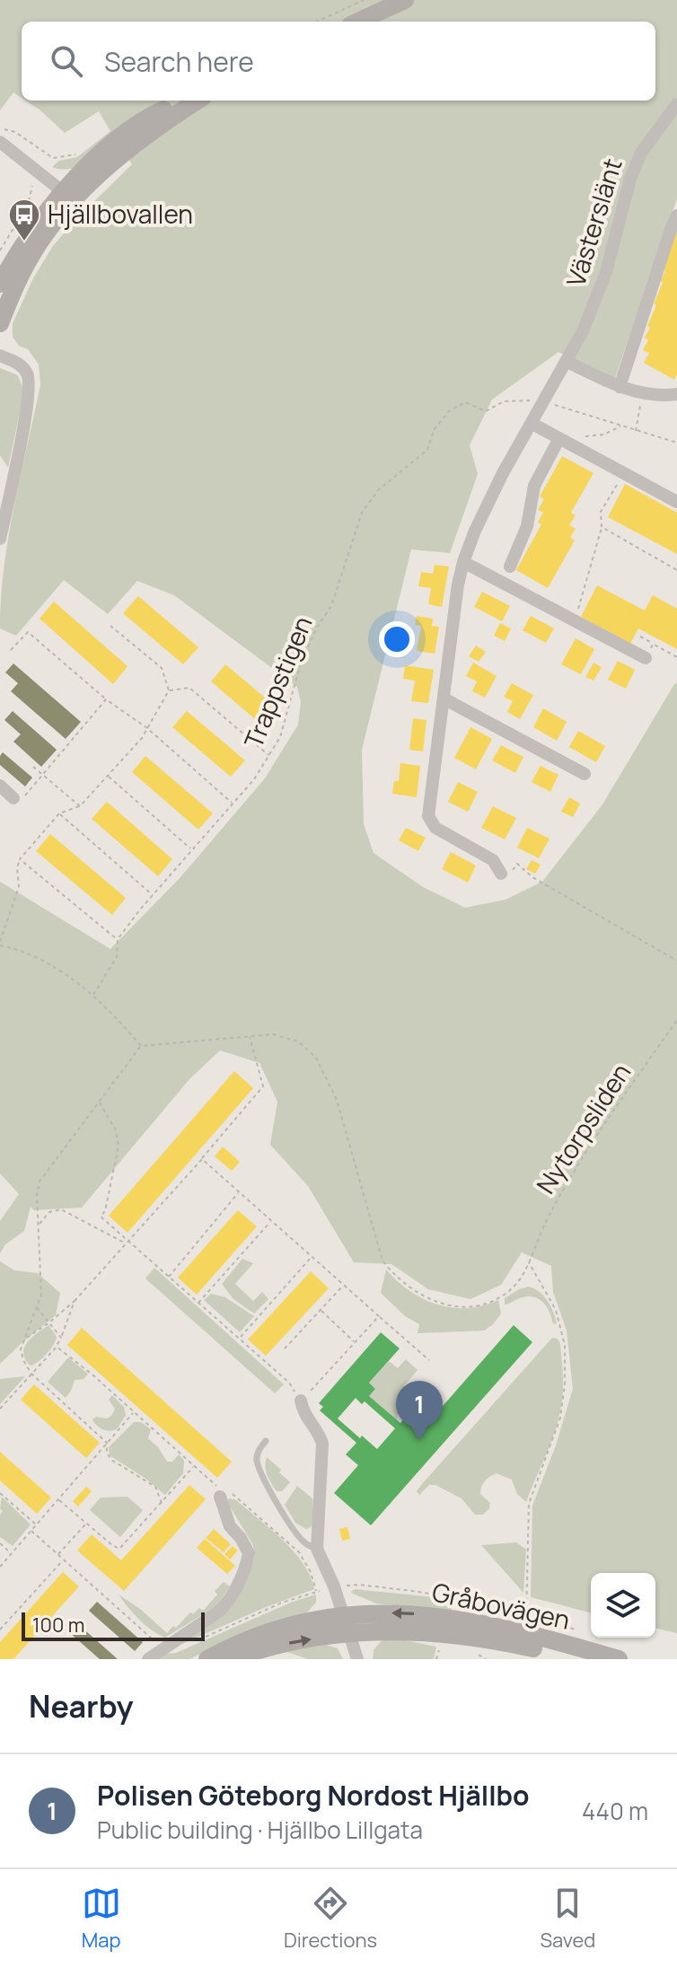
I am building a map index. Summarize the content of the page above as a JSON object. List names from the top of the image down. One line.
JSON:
{"streets":{"main road":["Gråbovägen"],"street":["Västerslänt"],"path":["Trappstigen","Nytorpsliden"]},"places":{"bus stop":["Hjällbovallen"]},"scale_bar":"100 m","page":{"search":"Search here","pins":"1","scale":"100 m","heading":"Nearby","list":[{"mark":"1","name":"Polisen Göteborg Nordost Hjällbo","note":"Public building · Hjällbo Lillgata","value":"440 m"}],"nav":["Map","Directions","Saved"]}}
